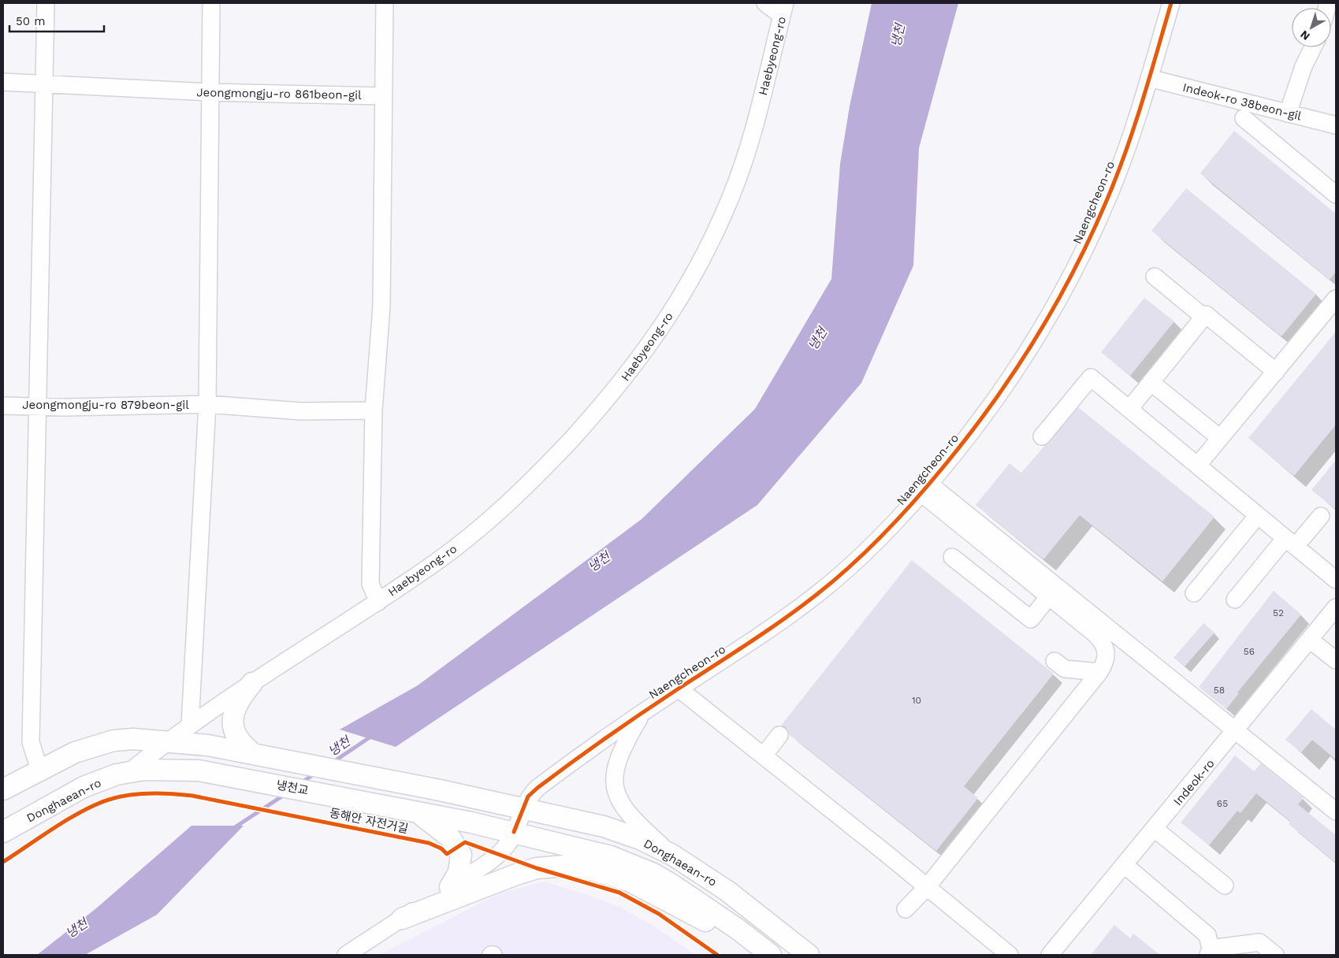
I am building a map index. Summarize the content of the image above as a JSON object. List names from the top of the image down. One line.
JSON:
{"streets":{"main road":["냉천교","Donghaean-ro"],"street":["Haebyeong-ro","Jeongmongju-ro 861beon-gil","Indeok-ro 38beon-gil","Naengcheon-ro","Jeongmongju-ro 879beon-gil","Indeok-ro"],"cycle path":["동해안 자전거길"]},"crossings":[["Haebyeong-ro","Jeongmongju-ro 879beon-gil"],["Haebyeong-ro","Donghaean-ro"],["Indeok-ro 38beon-gil","Naengcheon-ro"],["Naengcheon-ro","Donghaean-ro"],["냉천교","Donghaean-ro"]],"water":["냉천"],"house_numbers":["52","56","58","10","65"],"scale_bar":"50 m","north":"bottom left"}
